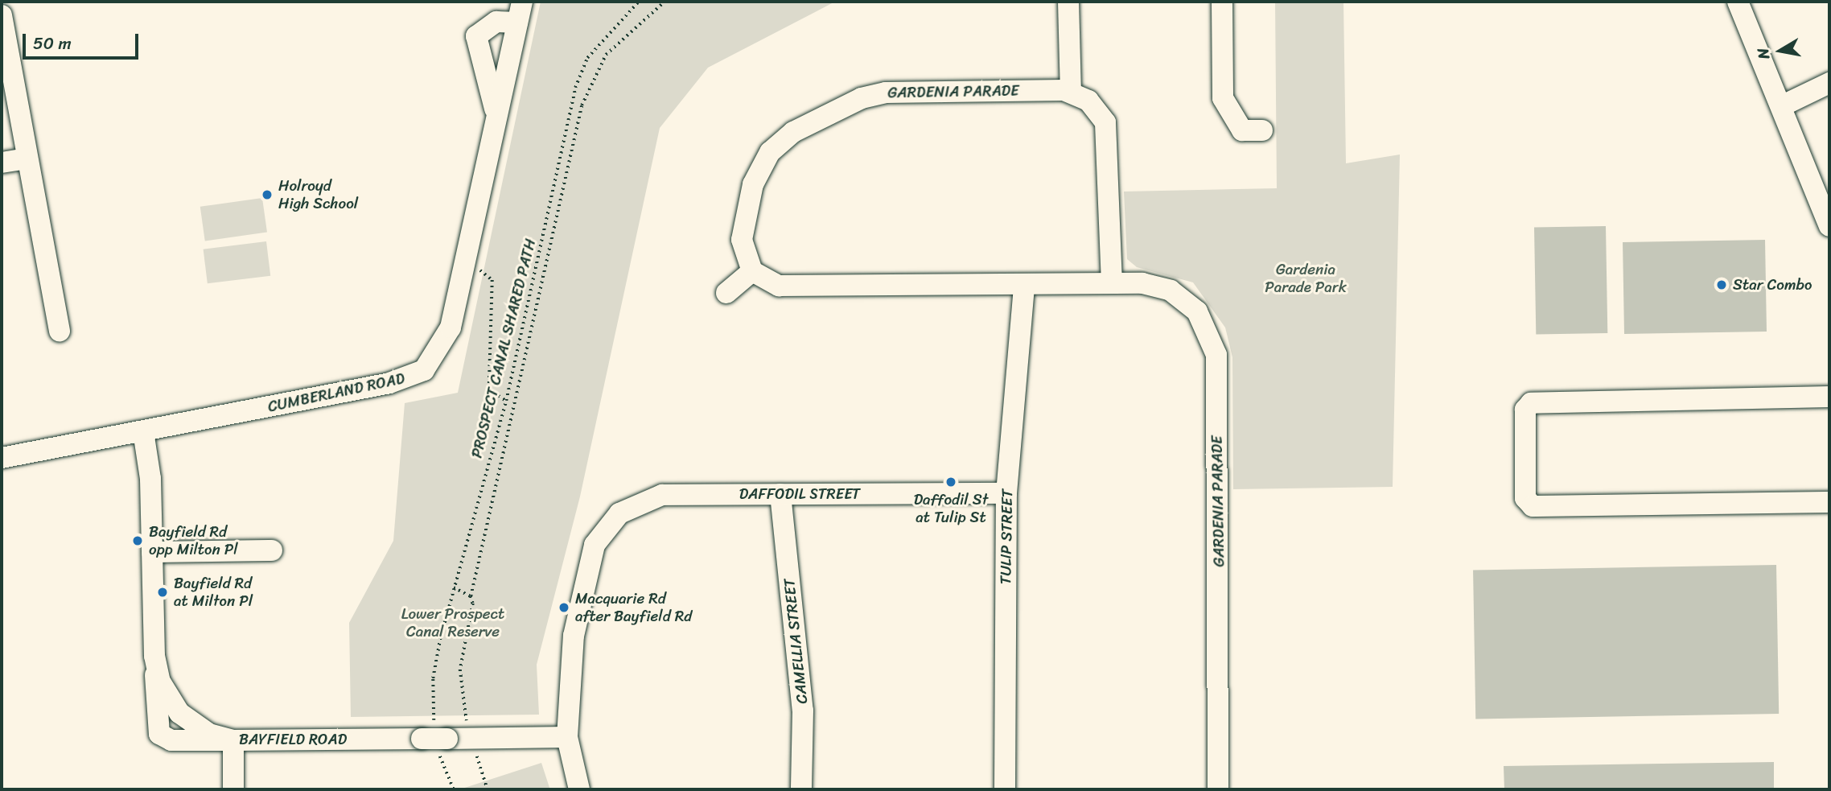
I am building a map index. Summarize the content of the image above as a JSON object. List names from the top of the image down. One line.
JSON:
{"streets":{"street":["GARDENIA PARADE","CUMBERLAND ROAD","DAFFODIL STREET","TULIP STREET","CAMELLIA STREET","BAYFIELD ROAD"],"path":["PROSPECT CANAL SHARED PATH"]},"crossings":[["GARDENIA PARADE","TULIP STREET"],["PROSPECT CANAL SHARED PATH","BAYFIELD ROAD"],["CUMBERLAND ROAD","BAYFIELD ROAD"],["DAFFODIL STREET","TULIP STREET"],["DAFFODIL STREET","CAMELLIA STREET"],["DAFFODIL STREET","BAYFIELD ROAD"]],"parks":["Gardenia Parade Park","Lower Prospect Canal Reserve"],"places":["Holroyd High School","Star Combo","Daffodil St at Tulip St","Bayfield Rd opp Milton Pl","Bayfield Rd at Milton Pl","Macquarie Rd after Bayfield Rd"],"scale_bar":"50 m","north":"left"}
